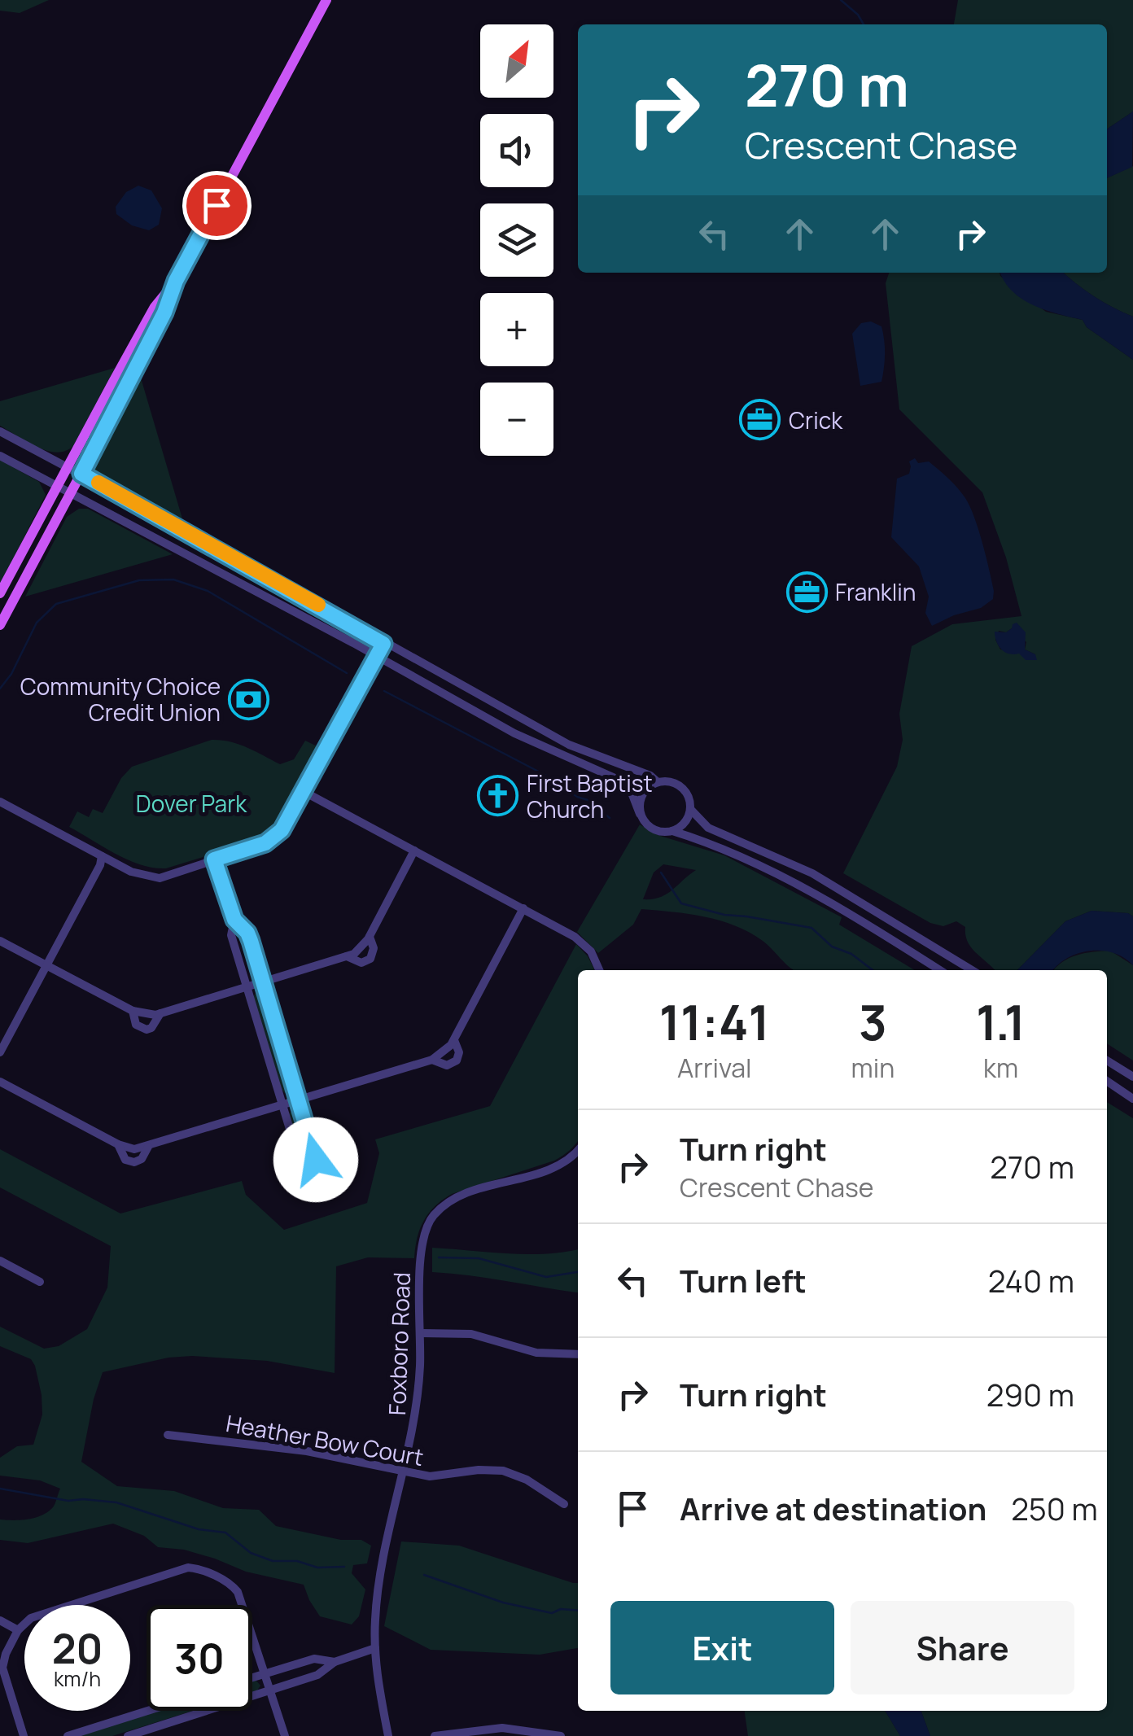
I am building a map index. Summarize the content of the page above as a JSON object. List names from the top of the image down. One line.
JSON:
{"streets":{"street":["Foxboro Road","Heather Bow Court"]},"crossings":[["Foxboro Road","Heather Bow Court"]],"parks":["Dover Park"],"places":{"office":["Crick","Franklin"],"bank":["Community Choice Credit Union"],"church":["First Baptist Church"]},"north":"top right","page":{"map_buttons":["+","−"],"turn":["270 m","Crescent Chase"],"eta":["11:41","Arrival","3","min","1.1","km"],"list":[{"name":"Turn right","note":"Crescent Chase","value":"270 m"},{"name":"Turn left","value":"240 m"},{"name":"Turn right","value":"290 m"},{"name":"Arrive at destination","value":"250 m"}],"buttons":["Exit","Share"],"speed":"20 km/h","limit":"30"}}
